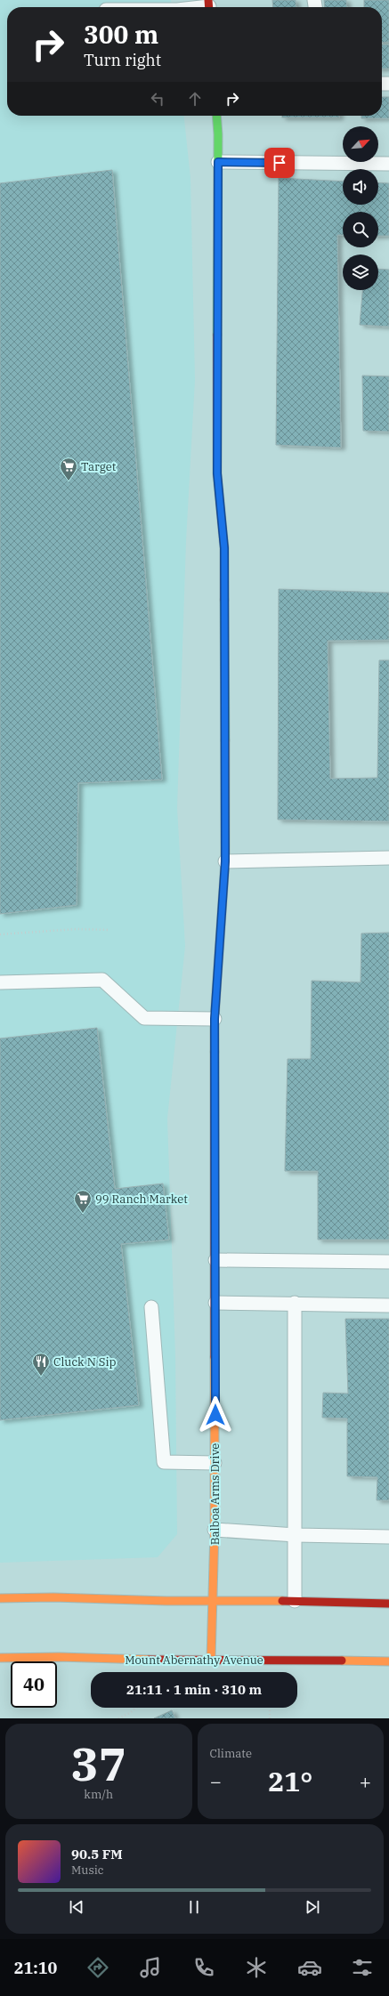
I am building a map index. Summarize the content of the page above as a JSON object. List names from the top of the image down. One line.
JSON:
{"streets":{"street":["Balboa Arms Drive","Mount Abernathy Avenue"]},"crossings":[["Balboa Arms Drive","Mount Abernathy Avenue"]],"places":{"supermarket":["Target","99 Ranch Market"],"restaurant":["Cluck N Sip"]},"north":"top right","page":{"turn":["300 m","Turn right"],"limit":"40","trip":"21:11 · 1 min · 310 m","tile":[["37","km/h"],"Climate"],"heat":["−","21°","+"],"song":["90.5 FM","Music"],"tabs":"21:10"}}
